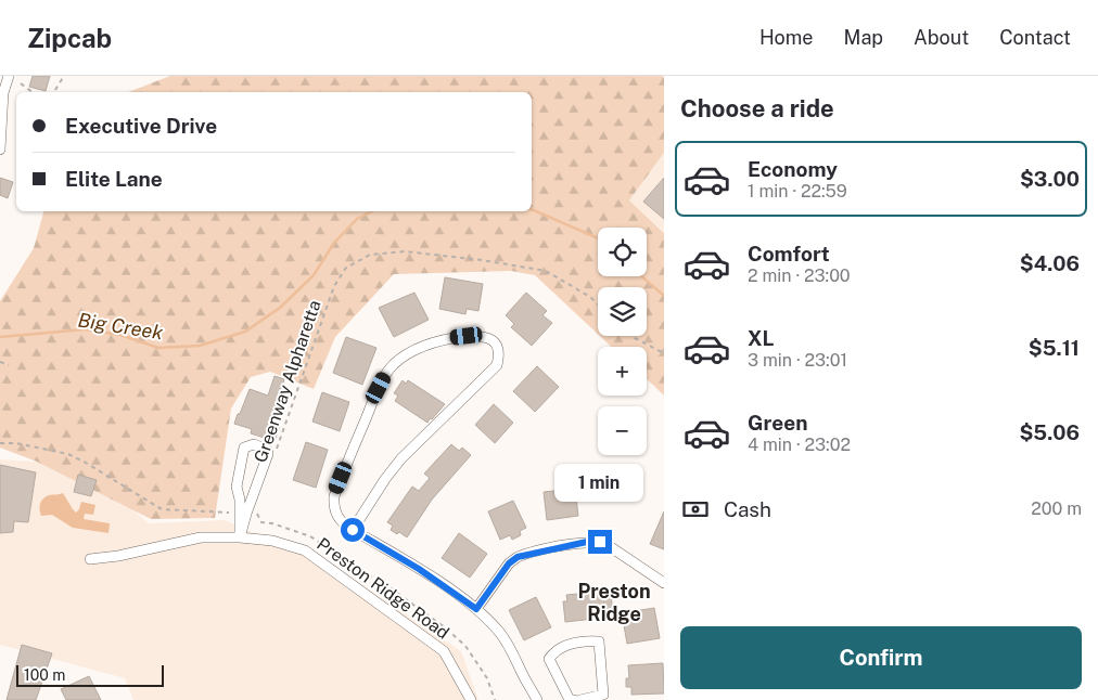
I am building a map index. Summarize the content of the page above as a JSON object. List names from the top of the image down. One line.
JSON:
{"streets":{"street":["Preston Ridge Road"],"path":["Greenway Alpharetta"]},"districts":["Preston Ridge"],"water":["Big Creek"],"scale_bar":"100 m","page":{"header":"Zipcab","nav":["Home","Map","About","Contact"],"heading":"Choose a ride","banner":["Executive Drive","Elite Lane"],"list":[{"name":"Economy","note":"1 min · 22:59","value":"$3.00"},{"name":"Comfort","note":"2 min · 23:00","value":"$4.06"},{"name":"XL","note":"3 min · 23:01","value":"$5.11"},{"name":"Green","note":"4 min · 23:02","value":"$5.06"}],"map_buttons":["+","−"],"bubble":"1 min","pay":["Cash","200 m"],"buttons":"Confirm","scale":"100 m"}}
